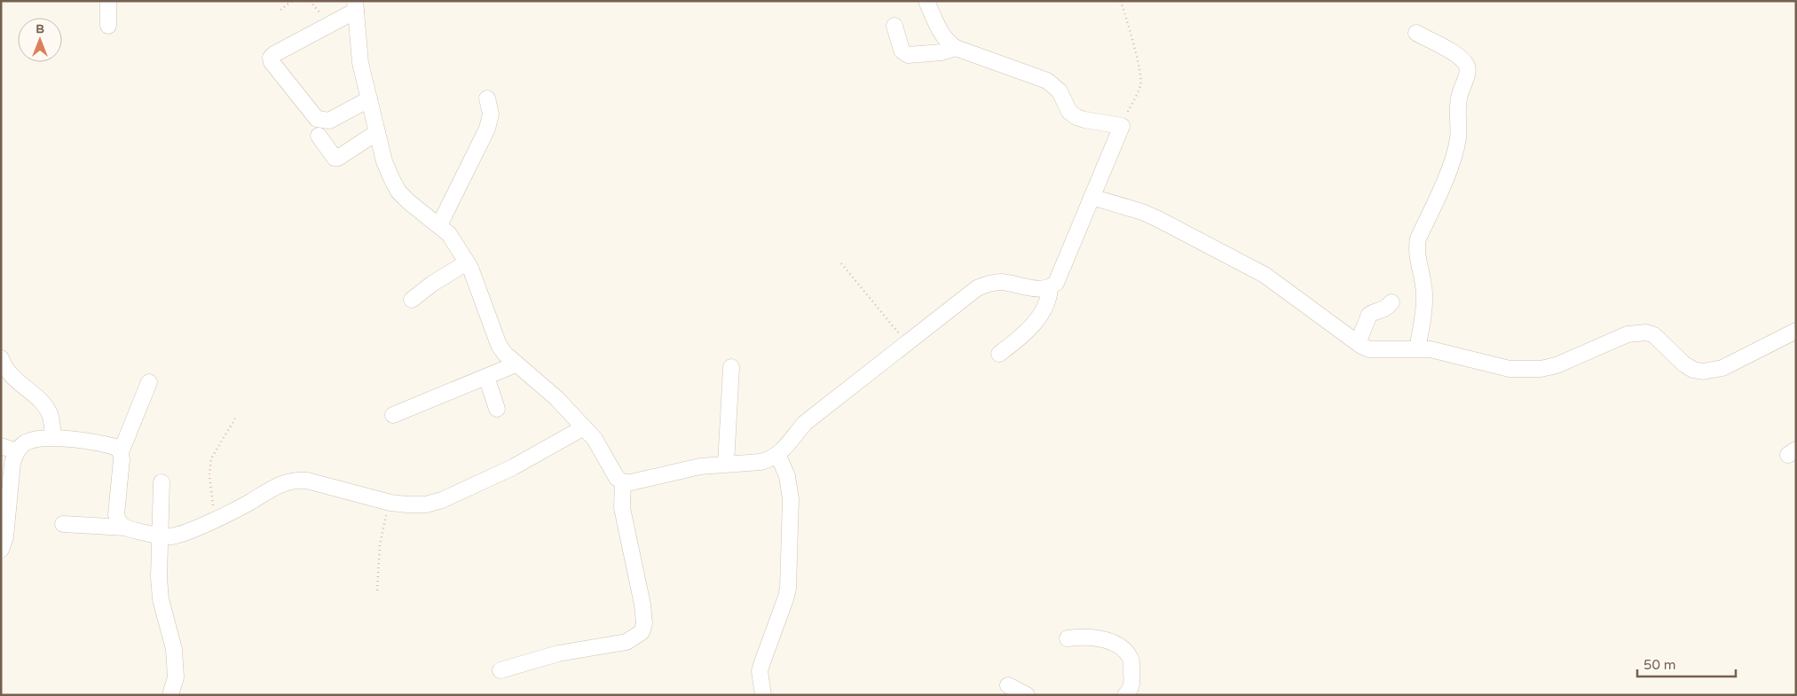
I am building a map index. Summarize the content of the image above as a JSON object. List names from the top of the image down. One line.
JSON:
{"scale_bar":"50 m","north":"top"}
